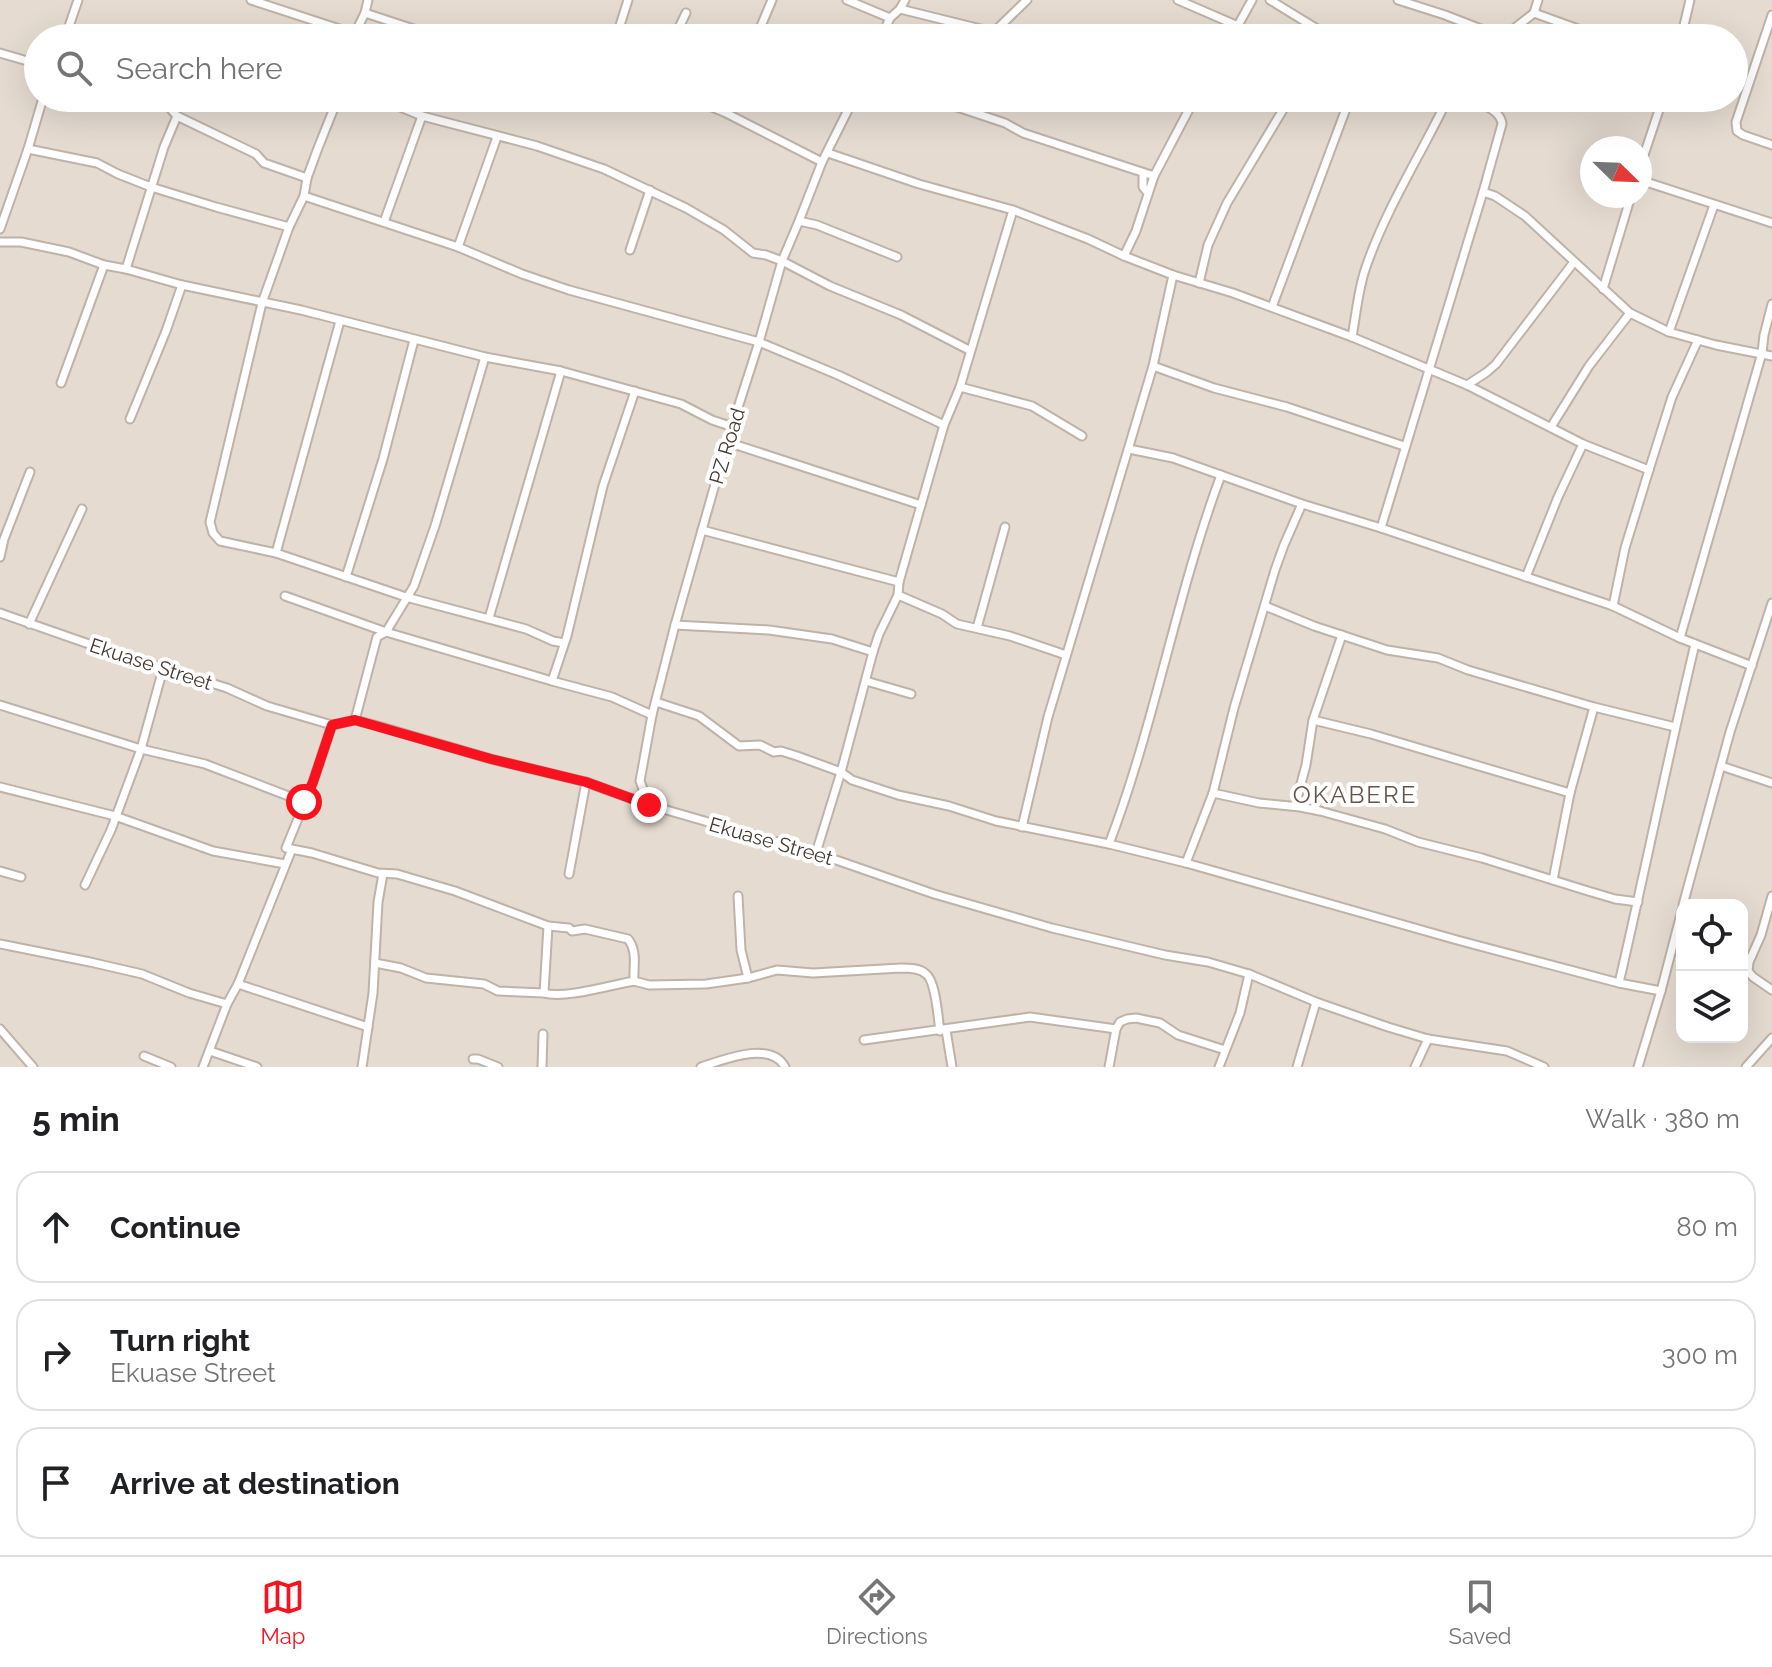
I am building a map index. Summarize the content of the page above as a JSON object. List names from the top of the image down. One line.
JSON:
{"streets":{"street":["PZ Road","Ekuase Street"]},"crossings":[["PZ Road","Ekuase Street"]],"districts":["OKABERE"],"north":"bottom right","page":{"search":"Search here","heading":["5 min","Walk · 380 m"],"list":[["Continue","80 m"],["Turn right","Ekuase Street","300 m"],"Arrive at destination"],"nav":["Map","Directions","Saved"]}}
